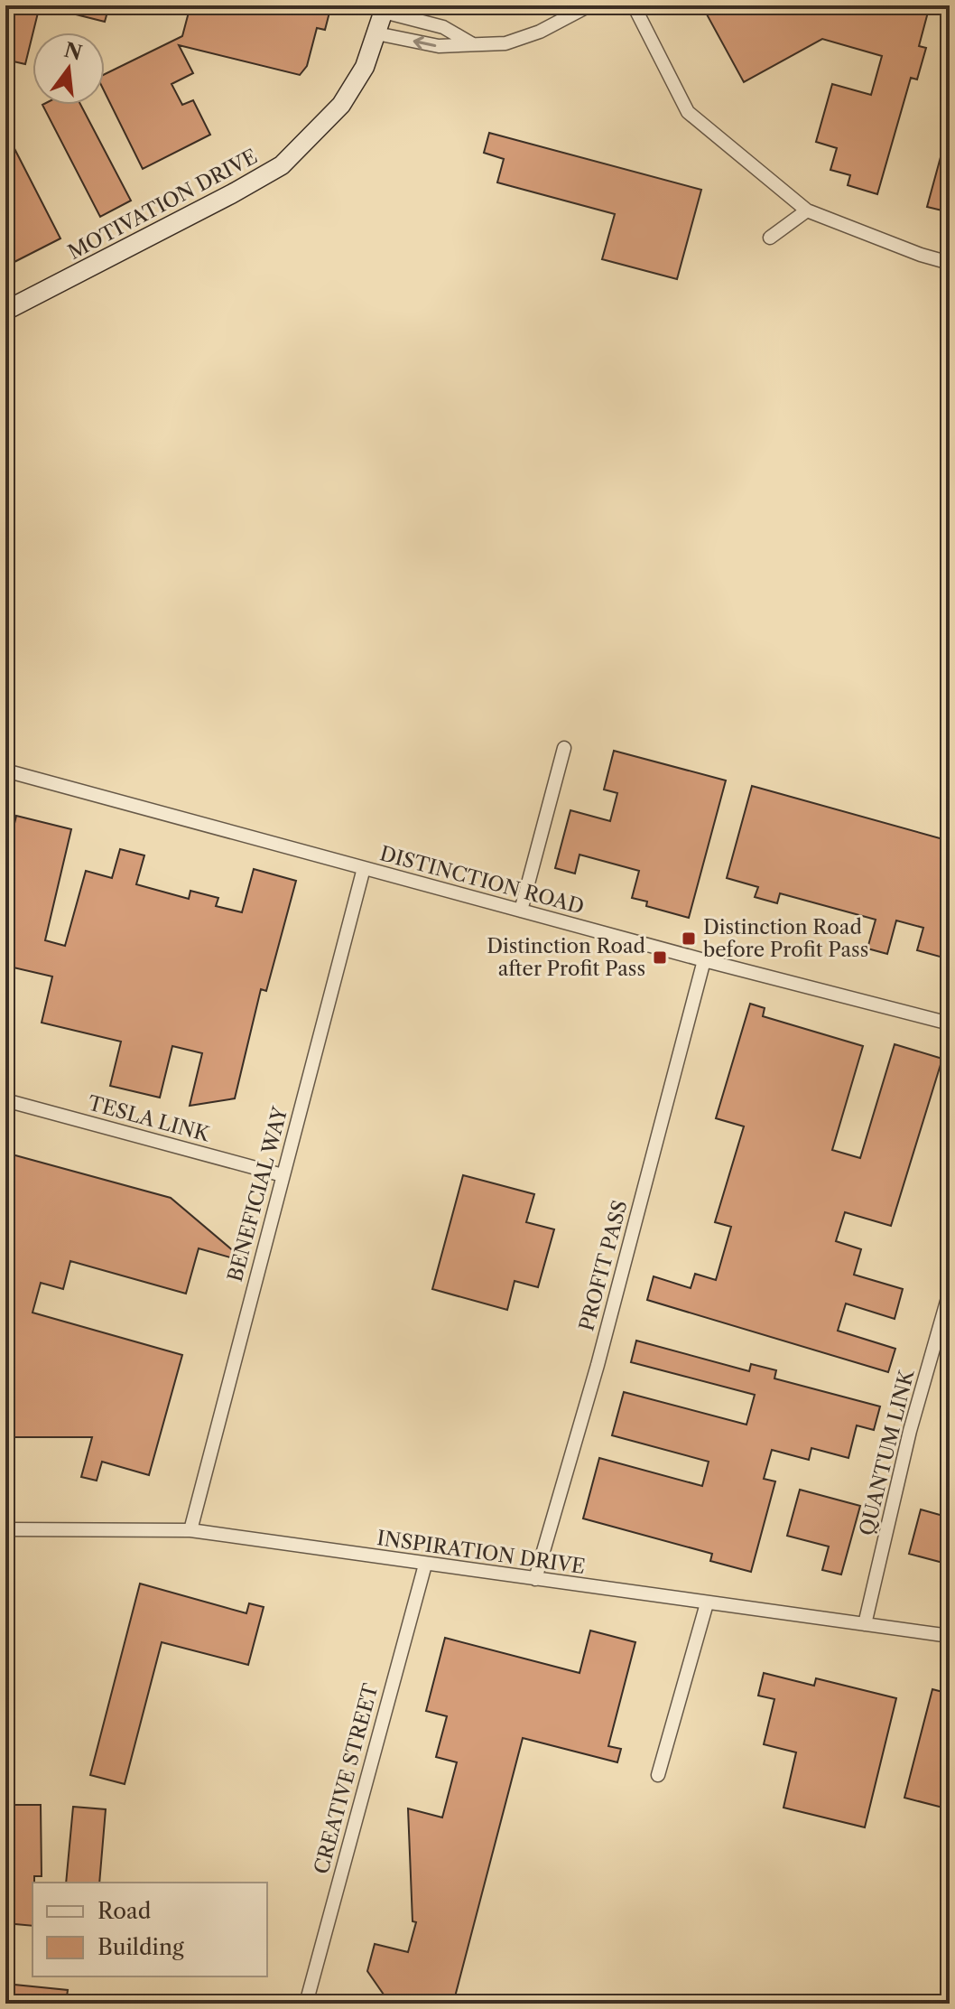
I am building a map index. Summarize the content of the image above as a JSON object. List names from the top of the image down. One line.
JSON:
{"streets":{"street":["MOTIVATION DRIVE","DISTINCTION ROAD","TESLA LINK","BENEFICIAL WAY","PROFIT PASS","QUANTUM LINK","INSPIRATION DRIVE","CREATIVE STREET"]},"crossings":[["DISTINCTION ROAD","BENEFICIAL WAY"],["DISTINCTION ROAD","PROFIT PASS"],["TESLA LINK","BENEFICIAL WAY"],["BENEFICIAL WAY","INSPIRATION DRIVE"],["PROFIT PASS","INSPIRATION DRIVE"],["QUANTUM LINK","INSPIRATION DRIVE"],["INSPIRATION DRIVE","CREATIVE STREET"]],"places":{"transit":["Distinction Road before Profit Pass","Distinction Road after Profit Pass"]},"legend":["Road","Building"],"north":"top"}
